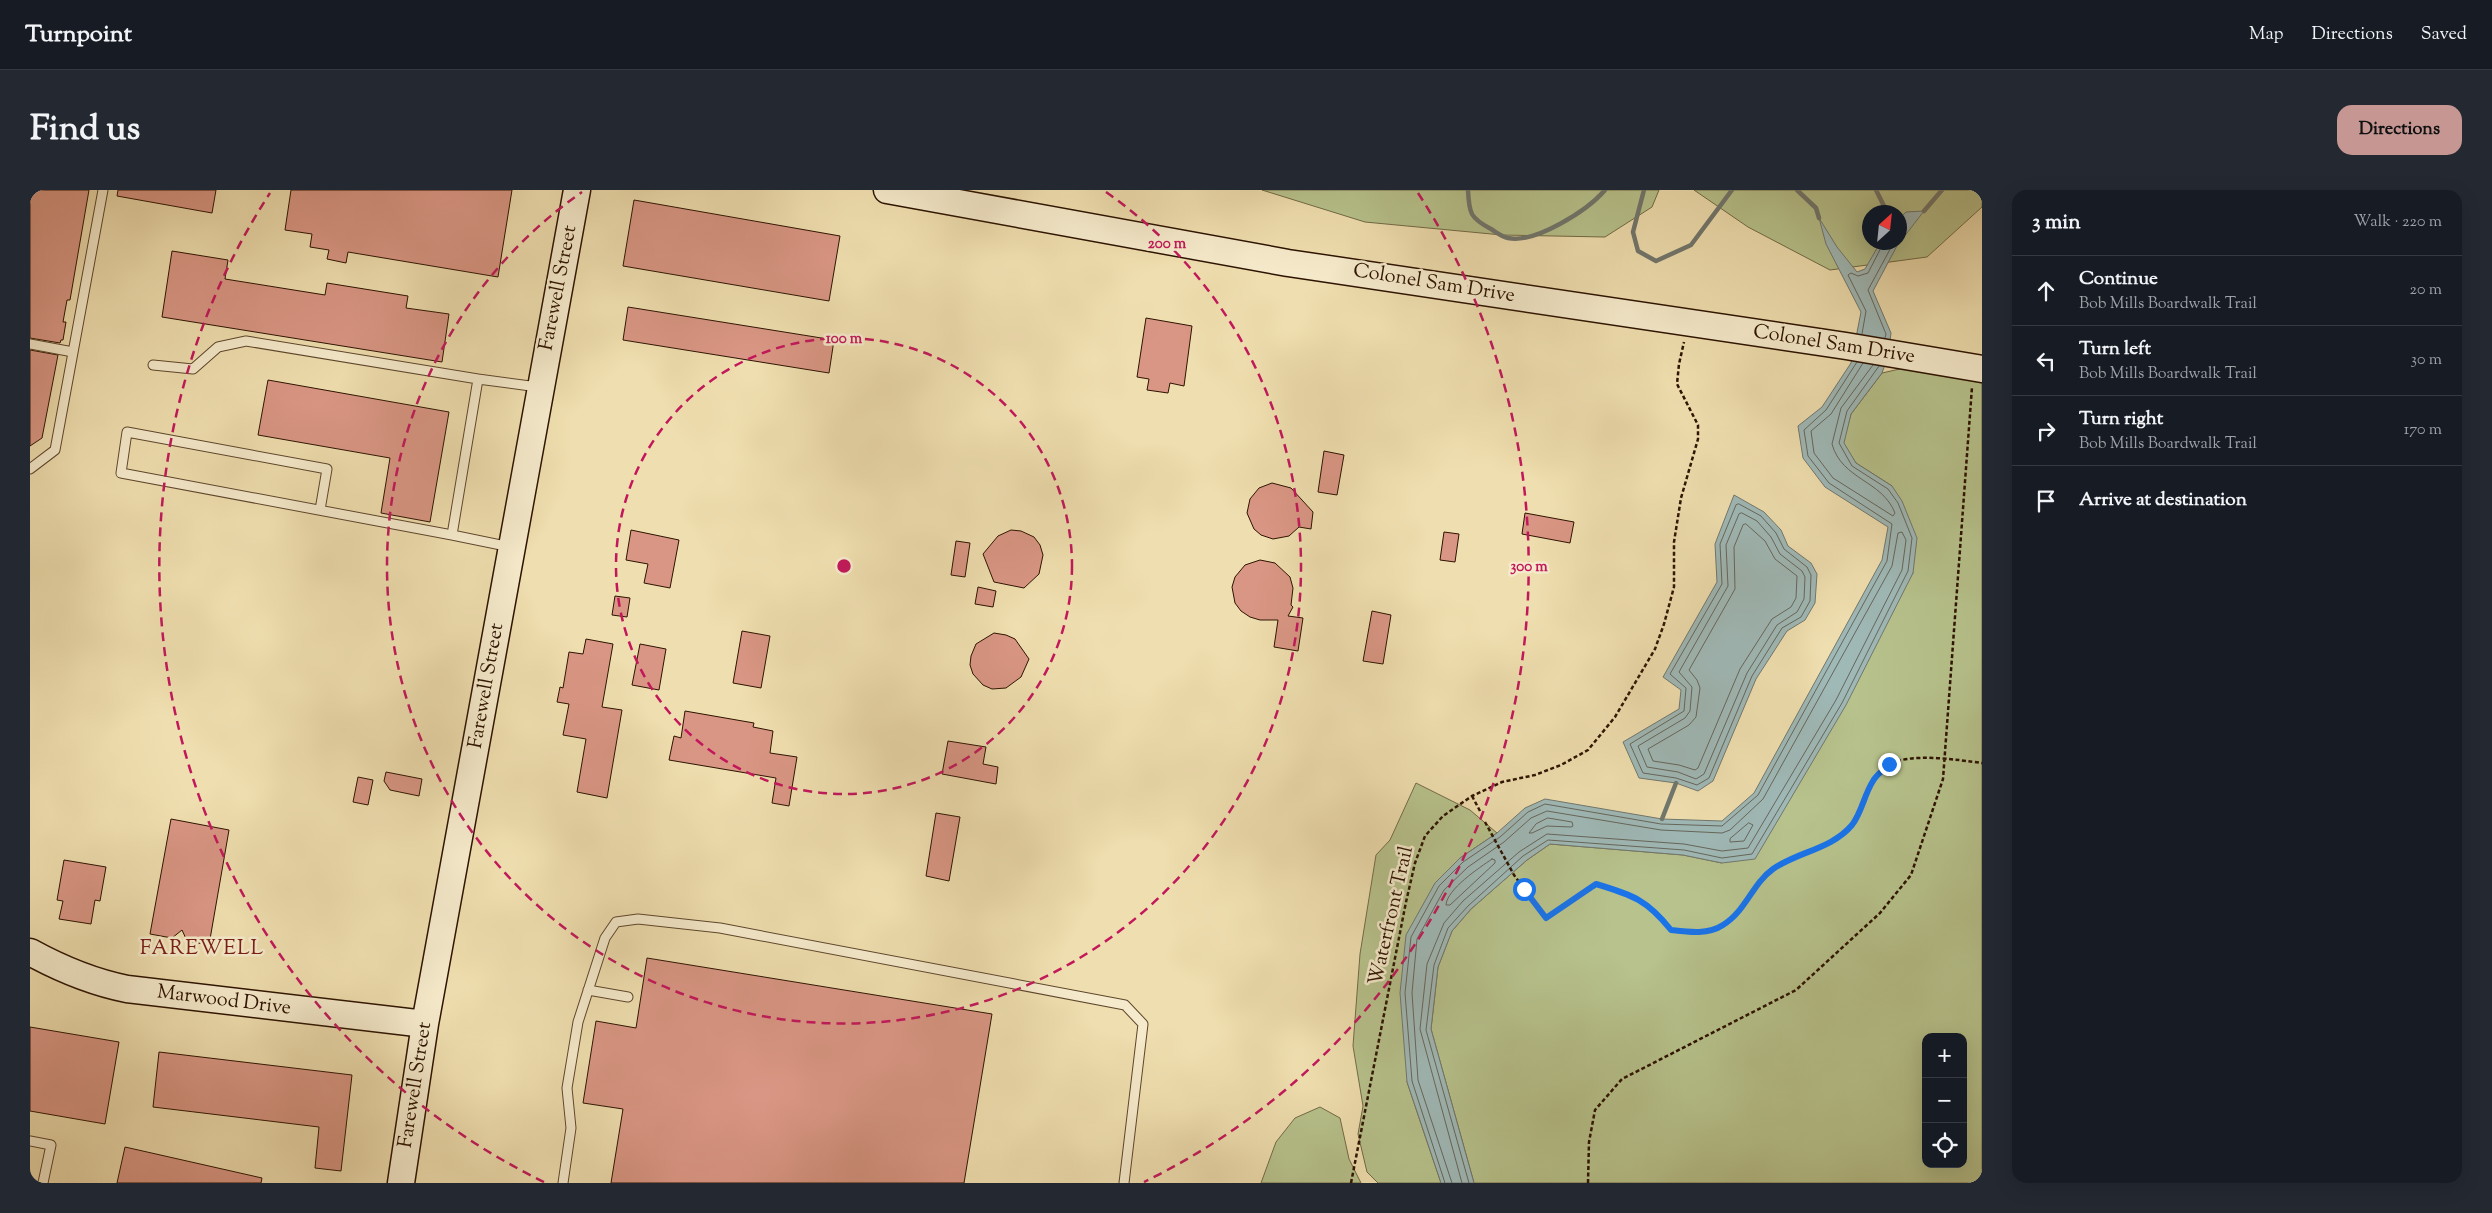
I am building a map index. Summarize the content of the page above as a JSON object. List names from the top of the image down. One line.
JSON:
{"streets":{"street":["Colonel Sam Drive","Farewell Street","Marwood Drive"],"path":["Waterfront Trail"]},"crossings":[["Farewell Street","Marwood Drive"]],"districts":["FAREWELL"],"north":"top right","page":{"header":"Turnpoint","nav":["Map","Directions","Saved"],"title":"Find us","buttons":"Directions","heading":["3 min","Walk · 220 m"],"list":[["Continue","Bob Mills Boardwalk Trail","20 m"],["Turn left","Bob Mills Boardwalk Trail","30 m"],["Turn right","Bob Mills Boardwalk Trail","170 m"],"Arrive at destination"],"map_buttons":["+","−"]},"rings":["200 m","100 m","300 m"]}
